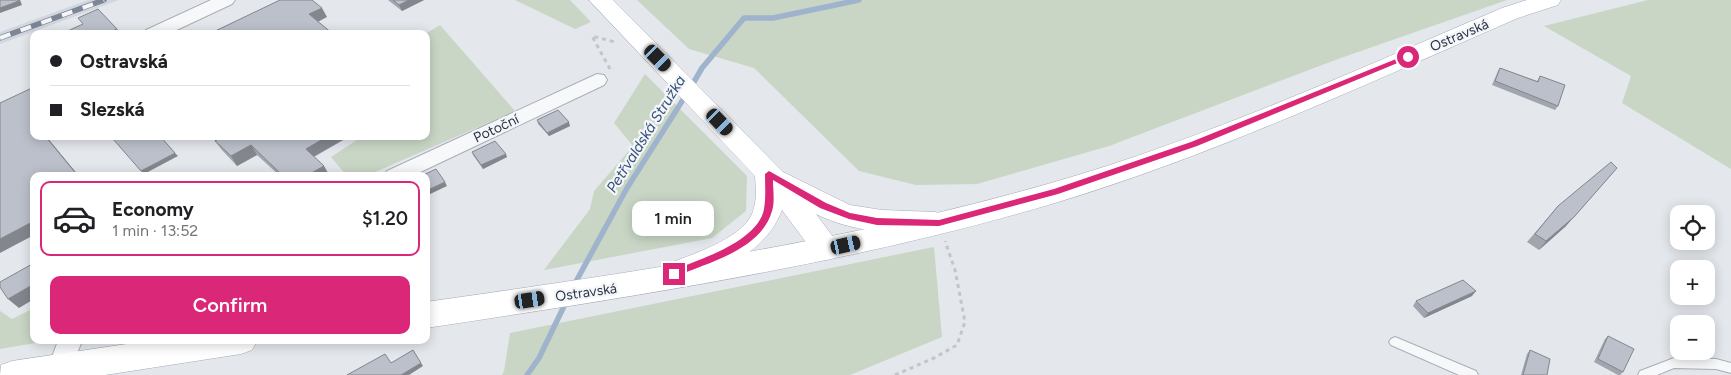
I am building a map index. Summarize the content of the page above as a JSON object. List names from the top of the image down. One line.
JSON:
{"streets":{"main road":["Ostravská"],"street":["Potoční"]},"water":["Petřvaldská Stružka"],"page":{"banner":["Ostravská","Slezská"],"list":[{"name":"Economy","note":"1 min · 13:52","value":"$1.20"}],"bubble":"1 min","map_buttons":["+","−"],"buttons":"Confirm"}}
